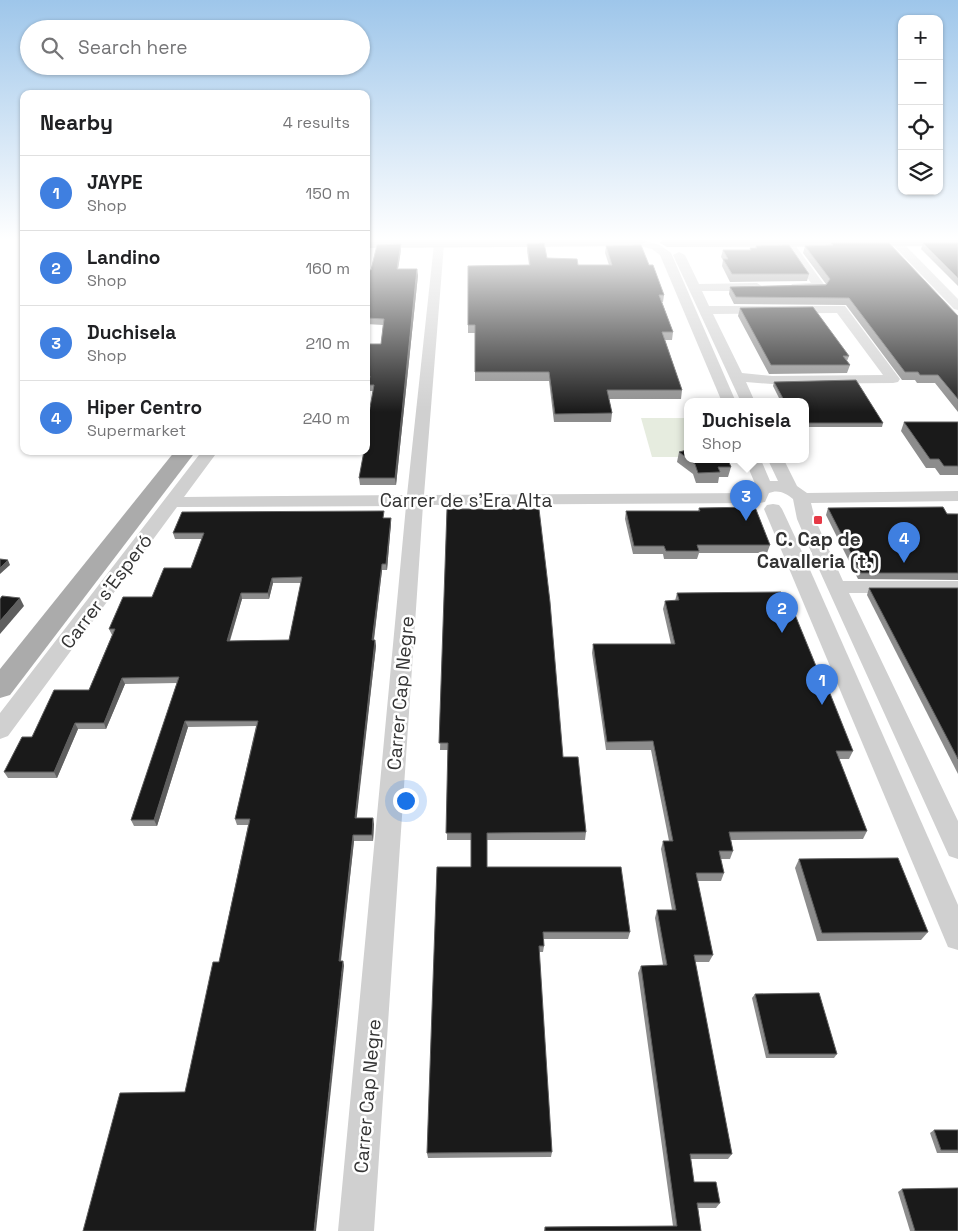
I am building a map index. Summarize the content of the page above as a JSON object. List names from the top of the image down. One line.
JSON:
{"streets":{"street":["Carrer de s'Era Alta","Carrer s'Esperó","Carrer Cap Negre"]},"crossings":[["Carrer de s'Era Alta","Carrer s'Esperó"],["Carrer de s'Era Alta","Carrer Cap Negre"]],"places":{"transit":["C. Cap de Cavalleria (t.)"]},"page":{"map_buttons":["+","−"],"search":"Search here","heading":["Nearby","4 results"],"list":[{"mark":"1","name":"JAYPE","note":"Shop","value":"150 m"},{"mark":"2","name":"Landino","note":"Shop","value":"160 m"},{"mark":"3","name":"Duchisela","note":"Shop","value":"210 m"},{"mark":"4","name":"Hiper Centro","note":"Supermarket","value":"240 m"}],"popup":["Duchisela","Shop"],"pins":["3","4","2","1"]}}
